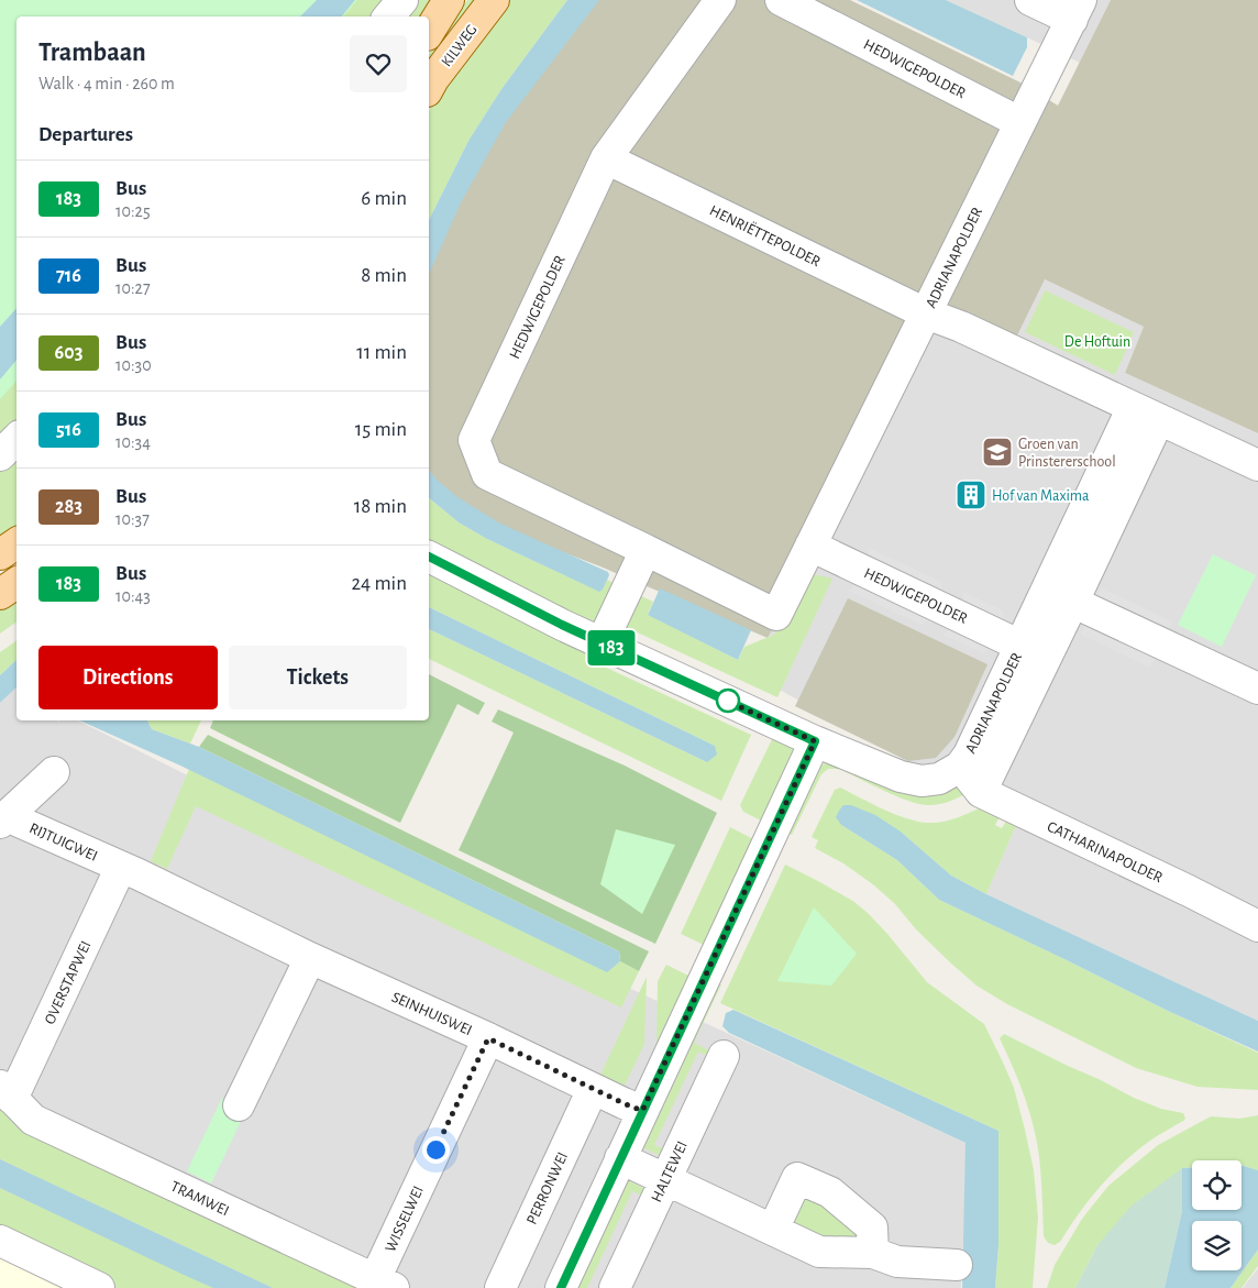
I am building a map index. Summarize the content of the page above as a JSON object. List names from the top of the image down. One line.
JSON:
{"streets":{"main road":["KILWEG"],"street":["HEDWIGEPOLDER","HENRIËTTEPOLDER","ADRIANAPOLDER","RIJTUIGWEI","CATHARINAPOLDER","OVERSTAPWEI","SEINHUISWEI","HALTEWEI","PERRONWEI","TRAMWEI","WISSELWEI"]},"crossings":[["HEDWIGEPOLDER","HENRIËTTEPOLDER"],["HEDWIGEPOLDER","ADRIANAPOLDER"],["HENRIËTTEPOLDER","ADRIANAPOLDER"],["ADRIANAPOLDER","CATHARINAPOLDER"],["RIJTUIGWEI","OVERSTAPWEI"],["RIJTUIGWEI","SEINHUISWEI"],["OVERSTAPWEI","SEINHUISWEI"],["OVERSTAPWEI","TRAMWEI"],["SEINHUISWEI","PERRONWEI"],["SEINHUISWEI","WISSELWEI"],["TRAMWEI","WISSELWEI"]],"parks":["De Hoftuin"],"places":{"school or university":["Groen van Prinstererschool"],"building":["Hof van Maxima"]},"lines":["bus line 183"],"page":{"on_map":"183","heading":[["Trambaan","Walk · 4 min · 260 m"],"Departures"],"list":[{"mark":"183","name":"Bus","note":"10:25","value":"6 min"},{"mark":"716","name":"Bus","note":"10:27","value":"8 min"},{"mark":"603","name":"Bus","note":"10:30","value":"11 min"},{"mark":"516","name":"Bus","note":"10:34","value":"15 min"},{"mark":"283","name":"Bus","note":"10:37","value":"18 min"},{"mark":"183","name":"Bus","note":"10:43","value":"24 min"}],"buttons":["Directions","Tickets"]}}
